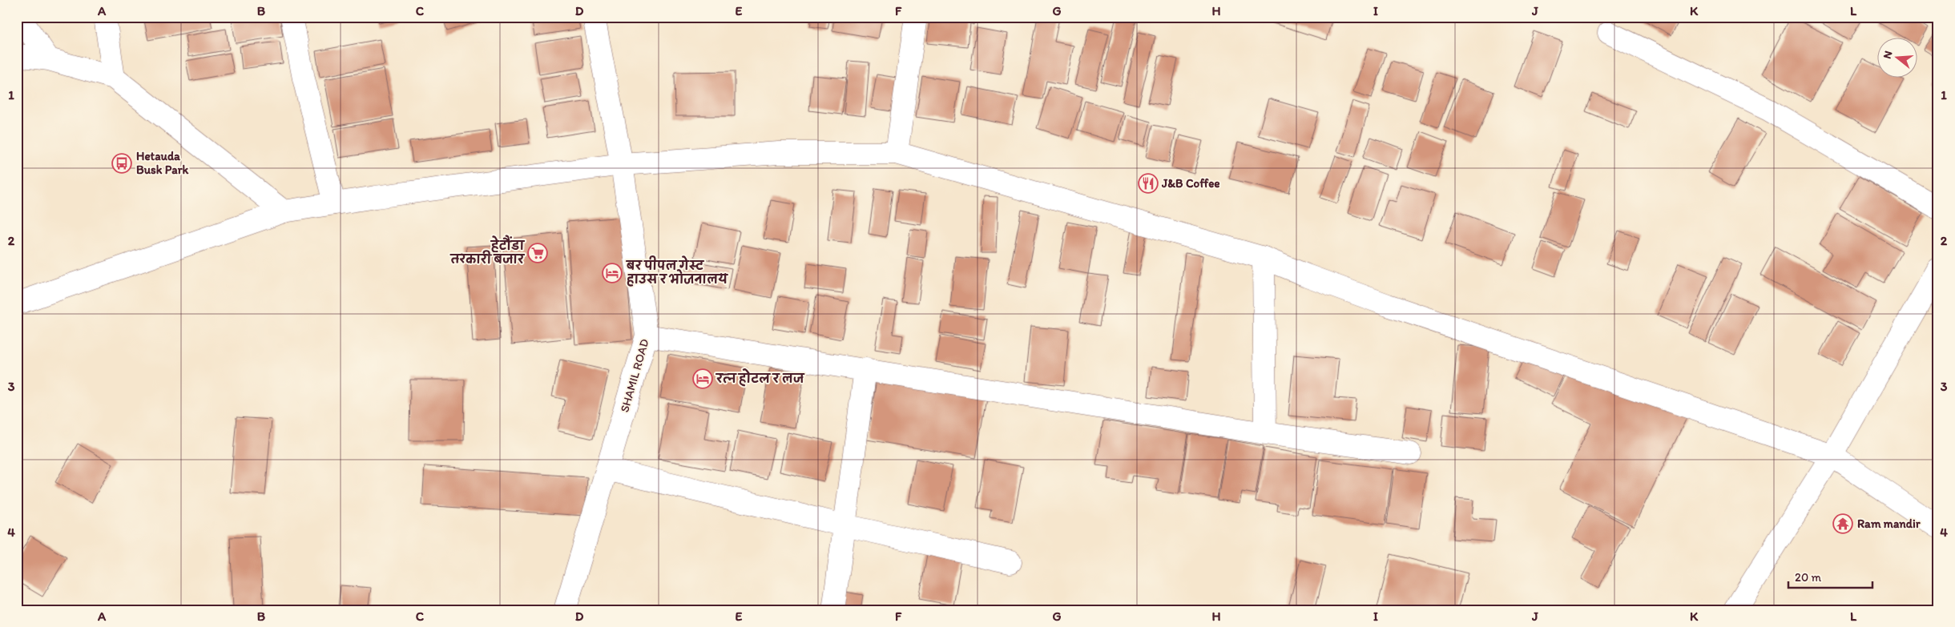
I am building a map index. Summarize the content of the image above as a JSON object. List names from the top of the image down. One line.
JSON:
{"streets":{"street":["SHAMIL ROAD"]},"places":{"bus stop":["Hetauda Busk Park"],"restaurant":["J&B Coffee"],"supermarket":["हेटौंडा तरकारी बजार"],"hotel":["बर पीपल गेस्ट हाउस र भोजनालय","रत्‍न होटल र लज"],"temple":["Ram mandir"]},"scale_bar":"20 m","north":"left","grid":{"columns":["A","B","C","D","E","F","G","H","I","J","K","L"],"rows":["1","2","3","4"]}}
